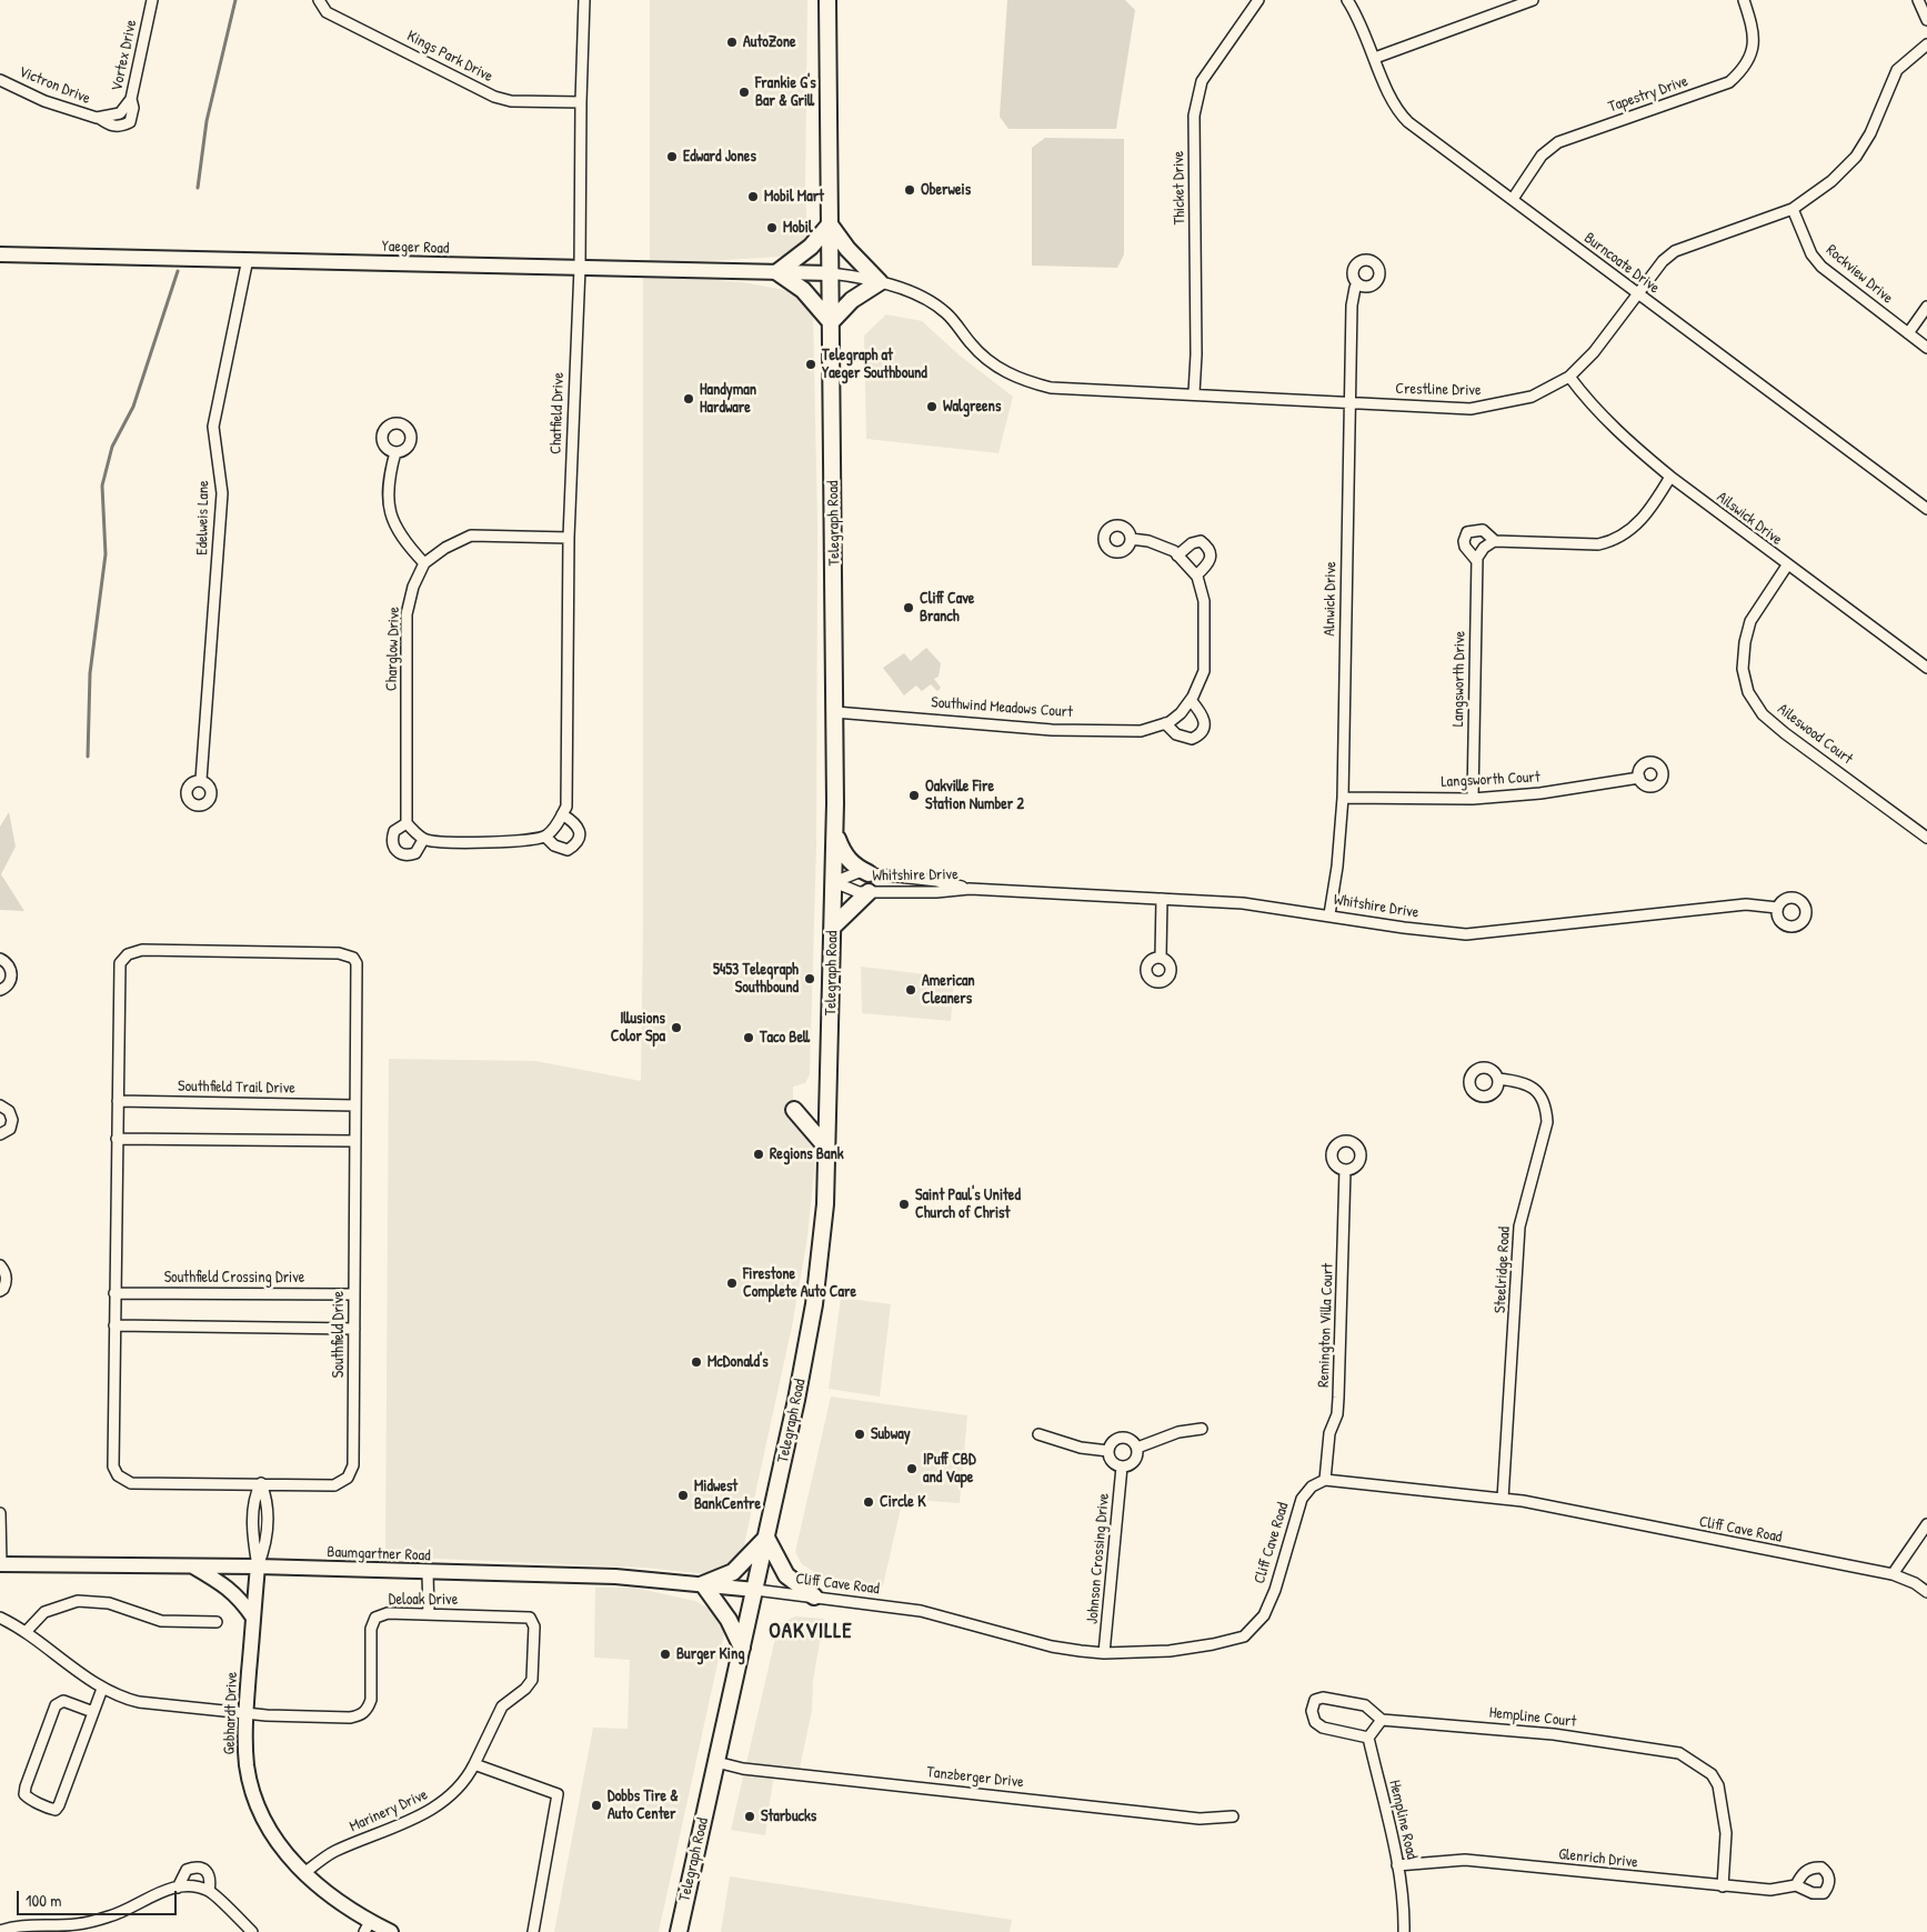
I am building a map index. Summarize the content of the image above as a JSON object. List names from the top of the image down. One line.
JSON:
{"streets":{"main road":["Telegraph Road"],"street":["Vortex Drive","Kings Park Drive","Victron Drive","Tapestry Drive","Thicket Drive","Yaeger Road","Burncoate Drive","Rockview Drive","Crestline Drive","Chatfield Drive","Edelweis Lane","Ailswick Drive","Alnwick Drive","Charglow Drive","Langsworth Drive","Southwind Meadows Court","Aileswood Court","Langsworth Court","Whitshire Drive","Southfield Trail Drive","Steelridge Road","Southfield Crossing Drive","Remington Villa Court","Southfield Drive","Cliff Cave Road","Baumgartner Road","Johnson Crossing Drive","Deloak Drive","Gebhardt Drive","Hempline Court","Tanzberger Drive","Marinery Drive","Hempline Road","Glenrich Drive"]},"crossings":[["Vortex Drive","Victron Drive"],["Kings Park Drive","Chatfield Drive"],["Tapestry Drive","Burncoate Drive"],["Thicket Drive","Crestline Drive"],["Yaeger Road","Crestline Drive"],["Yaeger Road","Chatfield Drive"],["Yaeger Road","Edelweis Lane"],["Yaeger Road","Telegraph Road"],["Burncoate Drive","Crestline Drive"],["Rockview Drive","Crestline Drive"],["Crestline Drive","Ailswick Drive"],["Crestline Drive","Telegraph Road"],["Crestline Drive","Alnwick Drive"],["Chatfield Drive","Charglow Drive"],["Ailswick Drive","Langsworth Drive"],["Ailswick Drive","Aileswood Court"],["Telegraph Road","Southwind Meadows Court"],["Telegraph Road","Whitshire Drive"],["Telegraph Road","Cliff Cave Road"],["Telegraph Road","Baumgartner Road"],["Telegraph Road","Tanzberger Drive"],["Alnwick Drive","Langsworth Court"],["Alnwick Drive","Whitshire Drive"],["Langsworth Drive","Langsworth Court"],["Southfield Trail Drive","Southfield Drive"],["Steelridge Road","Cliff Cave Road"],["Southfield Crossing Drive","Southfield Drive"],["Remington Villa Court","Cliff Cave Road"],["Cliff Cave Road","Baumgartner Road"],["Cliff Cave Road","Johnson Crossing Drive"],["Baumgartner Road","Gebhardt Drive"],["Deloak Drive","Gebhardt Drive"],["Deloak Drive","Marinery Drive"],["Gebhardt Drive","Marinery Drive"],["Hempline Court","Hempline Road"],["Hempline Court","Glenrich Drive"],["Hempline Road","Glenrich Drive"]],"districts":["OAKVILLE"],"places":["AutoZone","Frankie G's Bar & Grill","Edward Jones","Oberweis","Mobil Mart","Mobil","Telegraph at Yaeger Southbound","Handyman Hardware","Walgreens","Cliff Cave Branch","Oakville Fire Station Number 2","5453 Telegraph Southbound","American Cleaners","Illusions Color Spa","Taco Bell","Regions Bank","Saint Paul's United Church of Christ","Firestone Complete Auto Care","McDonald's","Subway","IPuff CBD and Vape","Midwest BankCentre","Circle K","Burger King","Dobbs Tire & Auto Center","Starbucks"],"scale_bar":"100 m"}
